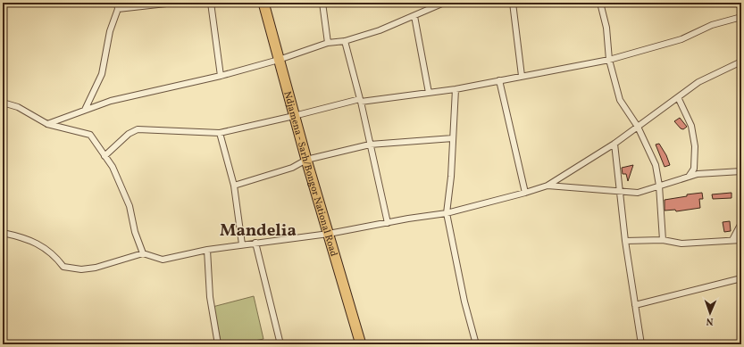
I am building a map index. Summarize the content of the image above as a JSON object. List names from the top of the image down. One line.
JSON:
{"streets":{"highway":["Ndjamena - Sarh/Bongor National Road"]},"districts":["Mandelia"],"north":"bottom"}
